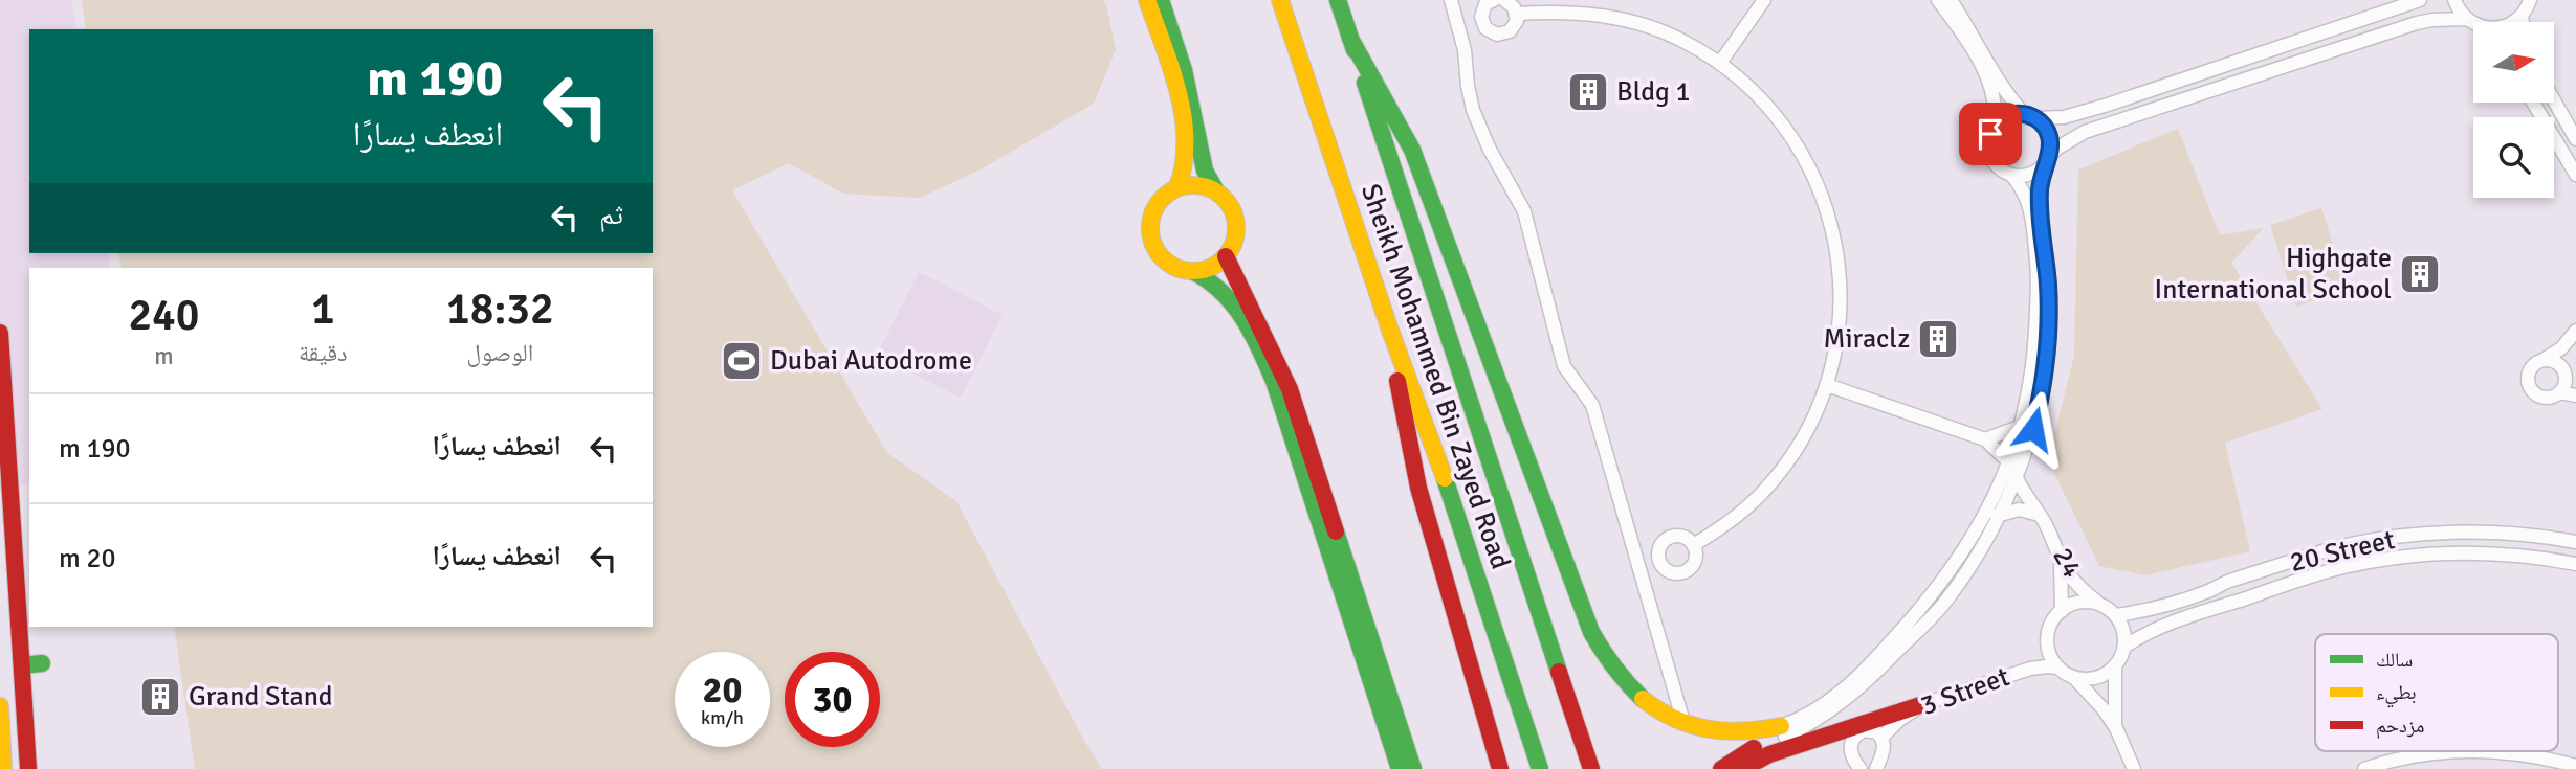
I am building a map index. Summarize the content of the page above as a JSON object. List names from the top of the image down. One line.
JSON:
{"streets":{"main road":["Sheikh Mohammed Bin Zayed Road"],"street":["20 Street","24","3 Street"]},"crossings":[["20 Street","24"],["20 Street","3 Street"],["24","3 Street"]],"places":{"building":["Bldg 1","Highgate International School","Miraclz","Grand Stand"],"sports":["Dubai Autodrome"]},"legend":["سالك","بطيء","مزدحم"],"north":"right","page":{"turn":["190 m","انعطف يسارًا"],"then":"ثم","eta":["18:32","الوصول","1","دقيقة","240","m"],"list":[{"name":"انعطف يسارًا","value":"190 m"},{"name":"انعطف يسارًا","value":"20 m"}],"speed":"20 km/h","limit":"30"}}
